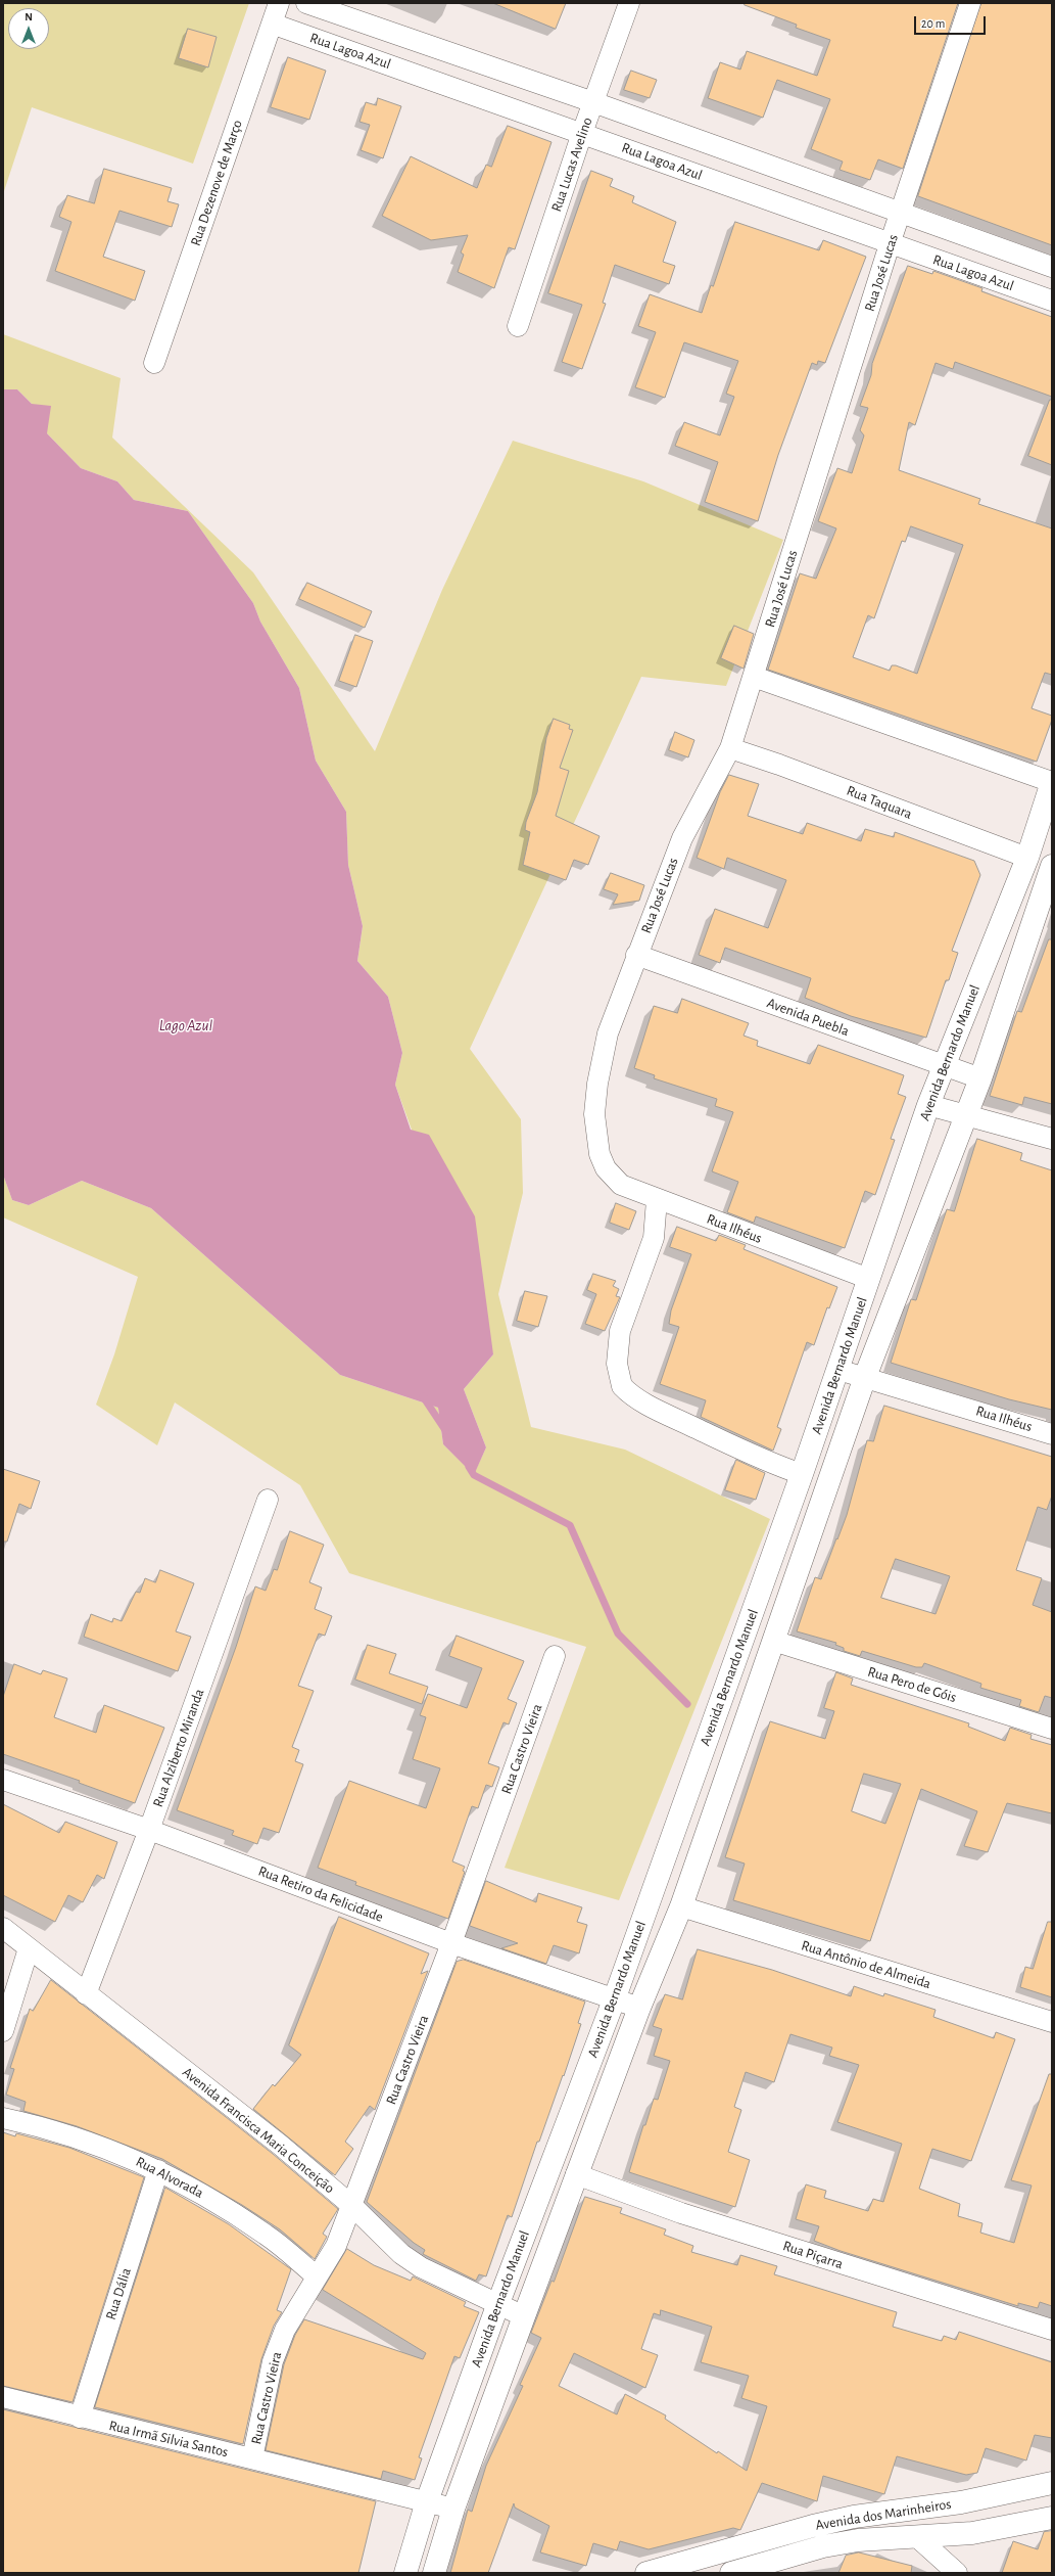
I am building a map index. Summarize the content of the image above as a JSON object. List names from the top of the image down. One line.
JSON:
{"streets":{"street":["Rua Lagoa Azul","Rua Lucas Avelino","Rua Dezenove de Março","Rua José Lucas","Rua Taquara","Avenida Puebla","Avenida Bernardo Manuel","Rua Ilhéus","Rua Pero de Góis","Rua Alziberto Miranda","Rua Castro Vieira","Rua Retiro da Felicidade","Rua Antônio de Almeida","Avenida Francisca Maria Conceição","Rua Alvorada","Rua Piçarra","Rua Dália","Rua Irmã Silvia Santos","Avenida dos Marinheiros"]},"crossings":[["Rua Lagoa Azul","Rua Lucas Avelino"],["Rua Lagoa Azul","Rua Dezenove de Março"],["Rua Lagoa Azul","Rua José Lucas"],["Rua José Lucas","Rua Taquara"],["Rua José Lucas","Avenida Puebla"],["Rua José Lucas","Rua Ilhéus"],["Rua Taquara","Avenida Bernardo Manuel"],["Avenida Puebla","Avenida Bernardo Manuel"],["Avenida Bernardo Manuel","Rua Ilhéus"],["Avenida Bernardo Manuel","Rua Pero de Góis"],["Avenida Bernardo Manuel","Rua Retiro da Felicidade"],["Avenida Bernardo Manuel","Rua Antônio de Almeida"],["Avenida Bernardo Manuel","Avenida Francisca Maria Conceição"],["Avenida Bernardo Manuel","Rua Piçarra"],["Avenida Bernardo Manuel","Rua Irmã Silvia Santos"],["Rua Alziberto Miranda","Rua Retiro da Felicidade"],["Rua Alziberto Miranda","Avenida Francisca Maria Conceição"],["Rua Castro Vieira","Rua Retiro da Felicidade"],["Rua Castro Vieira","Avenida Francisca Maria Conceição"],["Rua Castro Vieira","Rua Alvorada"],["Rua Castro Vieira","Rua Irmã Silvia Santos"],["Rua Alvorada","Rua Dália"],["Rua Dália","Rua Irmã Silvia Santos"]],"water":["Lago Azul"],"scale_bar":"20 m","north":"top"}
